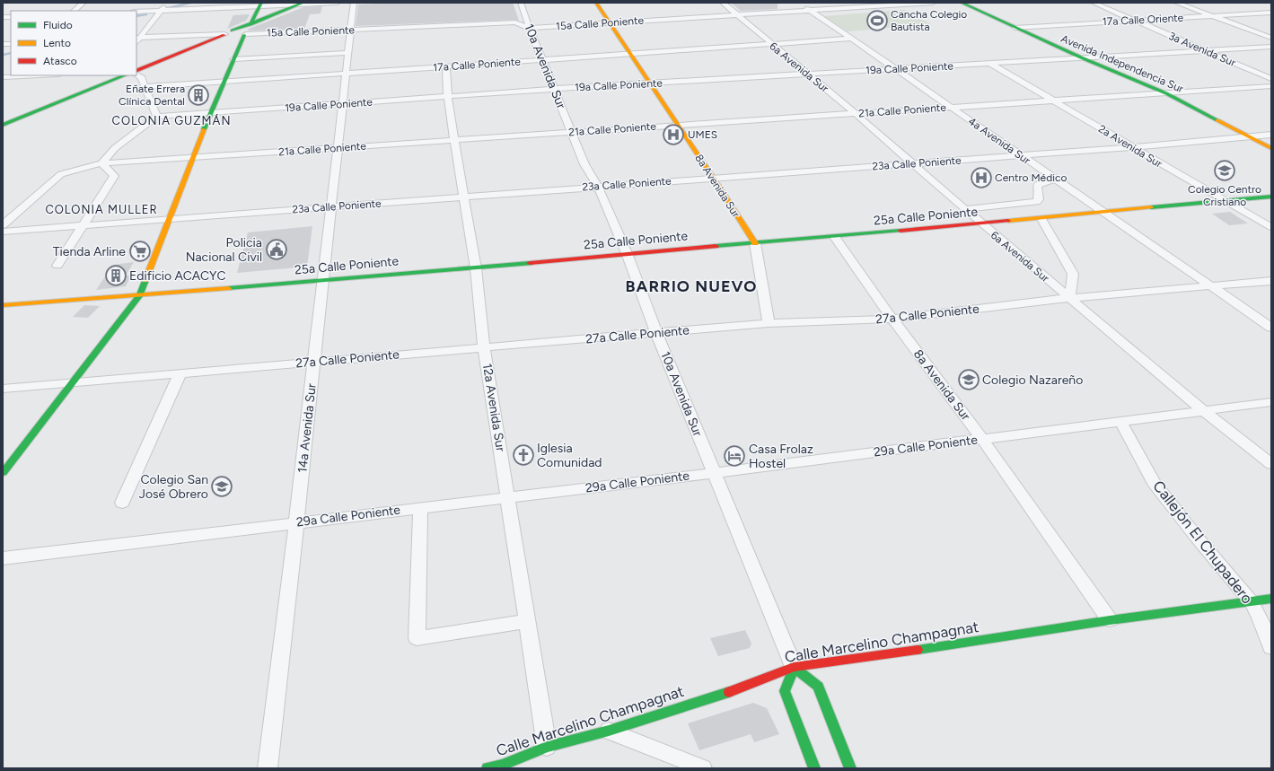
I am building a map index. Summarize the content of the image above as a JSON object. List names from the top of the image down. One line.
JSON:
{"streets":{"street":["17a Calle Oriente","15a Calle Poniente","3a Avenida Sur","Avenida Independencia Sur","17a Calle Poniente","10a Avenida Sur","6a Avenida Sur","19a Calle Poniente","21a Calle Poniente","4a Avenida Sur","2a Avenida Sur","23a Calle Poniente","8a Avenida Sur","25a Calle Poniente","27a Calle Poniente","12a Avenida Sur","14a Avenida Sur","29a Calle Poniente","Callejón El Chupadero","Calle Marcelino Champagnat"]},"crossings":[["17a Calle Oriente","3a Avenida Sur"],["17a Calle Oriente","Avenida Independencia Sur"],["15a Calle Poniente","10a Avenida Sur"],["15a Calle Poniente","6a Avenida Sur"],["15a Calle Poniente","4a Avenida Sur"],["15a Calle Poniente","8a Avenida Sur"],["15a Calle Poniente","14a Avenida Sur"],["3a Avenida Sur","19a Calle Poniente"],["Avenida Independencia Sur","19a Calle Poniente"],["Avenida Independencia Sur","21a Calle Poniente"],["Avenida Independencia Sur","23a Calle Poniente"],["17a Calle Poniente","10a Avenida Sur"],["17a Calle Poniente","6a Avenida Sur"],["17a Calle Poniente","4a Avenida Sur"],["17a Calle Poniente","8a Avenida Sur"],["17a Calle Poniente","12a Avenida Sur"],["17a Calle Poniente","14a Avenida Sur"],["10a Avenida Sur","19a Calle Poniente"],["10a Avenida Sur","21a Calle Poniente"],["10a Avenida Sur","23a Calle Poniente"],["10a Avenida Sur","25a Calle Poniente"],["10a Avenida Sur","27a Calle Poniente"],["10a Avenida Sur","29a Calle Poniente"],["10a Avenida Sur","Calle Marcelino Champagnat"],["6a Avenida Sur","19a Calle Poniente"],["6a Avenida Sur","21a Calle Poniente"],["6a Avenida Sur","23a Calle Poniente"],["6a Avenida Sur","25a Calle Poniente"],["6a Avenida Sur","27a Calle Poniente"],["6a Avenida Sur","29a Calle Poniente"],["19a Calle Poniente","4a Avenida Sur"],["19a Calle Poniente","2a Avenida Sur"],["19a Calle Poniente","8a Avenida Sur"],["19a Calle Poniente","12a Avenida Sur"],["19a Calle Poniente","14a Avenida Sur"],["21a Calle Poniente","4a Avenida Sur"],["21a Calle Poniente","2a Avenida Sur"],["21a Calle Poniente","8a Avenida Sur"],["21a Calle Poniente","12a Avenida Sur"],["21a Calle Poniente","14a Avenida Sur"],["4a Avenida Sur","23a Calle Poniente"],["4a Avenida Sur","25a Calle Poniente"],["4a Avenida Sur","27a Calle Poniente"],["2a Avenida Sur","23a Calle Poniente"],["2a Avenida Sur","25a Calle Poniente"],["23a Calle Poniente","8a Avenida Sur"],["23a Calle Poniente","12a Avenida Sur"],["23a Calle Poniente","14a Avenida Sur"],["8a Avenida Sur","25a Calle Poniente"],["8a Avenida Sur","27a Calle Poniente"],["8a Avenida Sur","29a Calle Poniente"],["8a Avenida Sur","Calle Marcelino Champagnat"],["25a Calle Poniente","12a Avenida Sur"],["25a Calle Poniente","14a Avenida Sur"],["27a Calle Poniente","12a Avenida Sur"],["27a Calle Poniente","14a Avenida Sur"],["12a Avenida Sur","29a Calle Poniente"],["12a Avenida Sur","Calle Marcelino Champagnat"],["14a Avenida Sur","29a Calle Poniente"],["29a Calle Poniente","Callejón El Chupadero"],["Callejón El Chupadero","Calle Marcelino Champagnat"]],"districts":["COLONIA GUZMÁN","COLONIA MULLER","BARRIO NUEVO"],"places":{"sports":["Cancha Colegio Bautista"],"building":["Eñate Errera Clínica Dental","Edificio ACACYC"],"hospital":["UMES","Centro Médico"],"school or university":["Colegio Centro Cristiano","Colegio Nazareño","Colegio San José Obrero"],"public building":["Policia Nacional Civil"],"supermarket":["Tienda Arline"],"church":["Iglesia Comunidad"],"hotel":["Casa Frolaz Hostel"]},"legend":["Fluido","Lento","Atasco"]}
